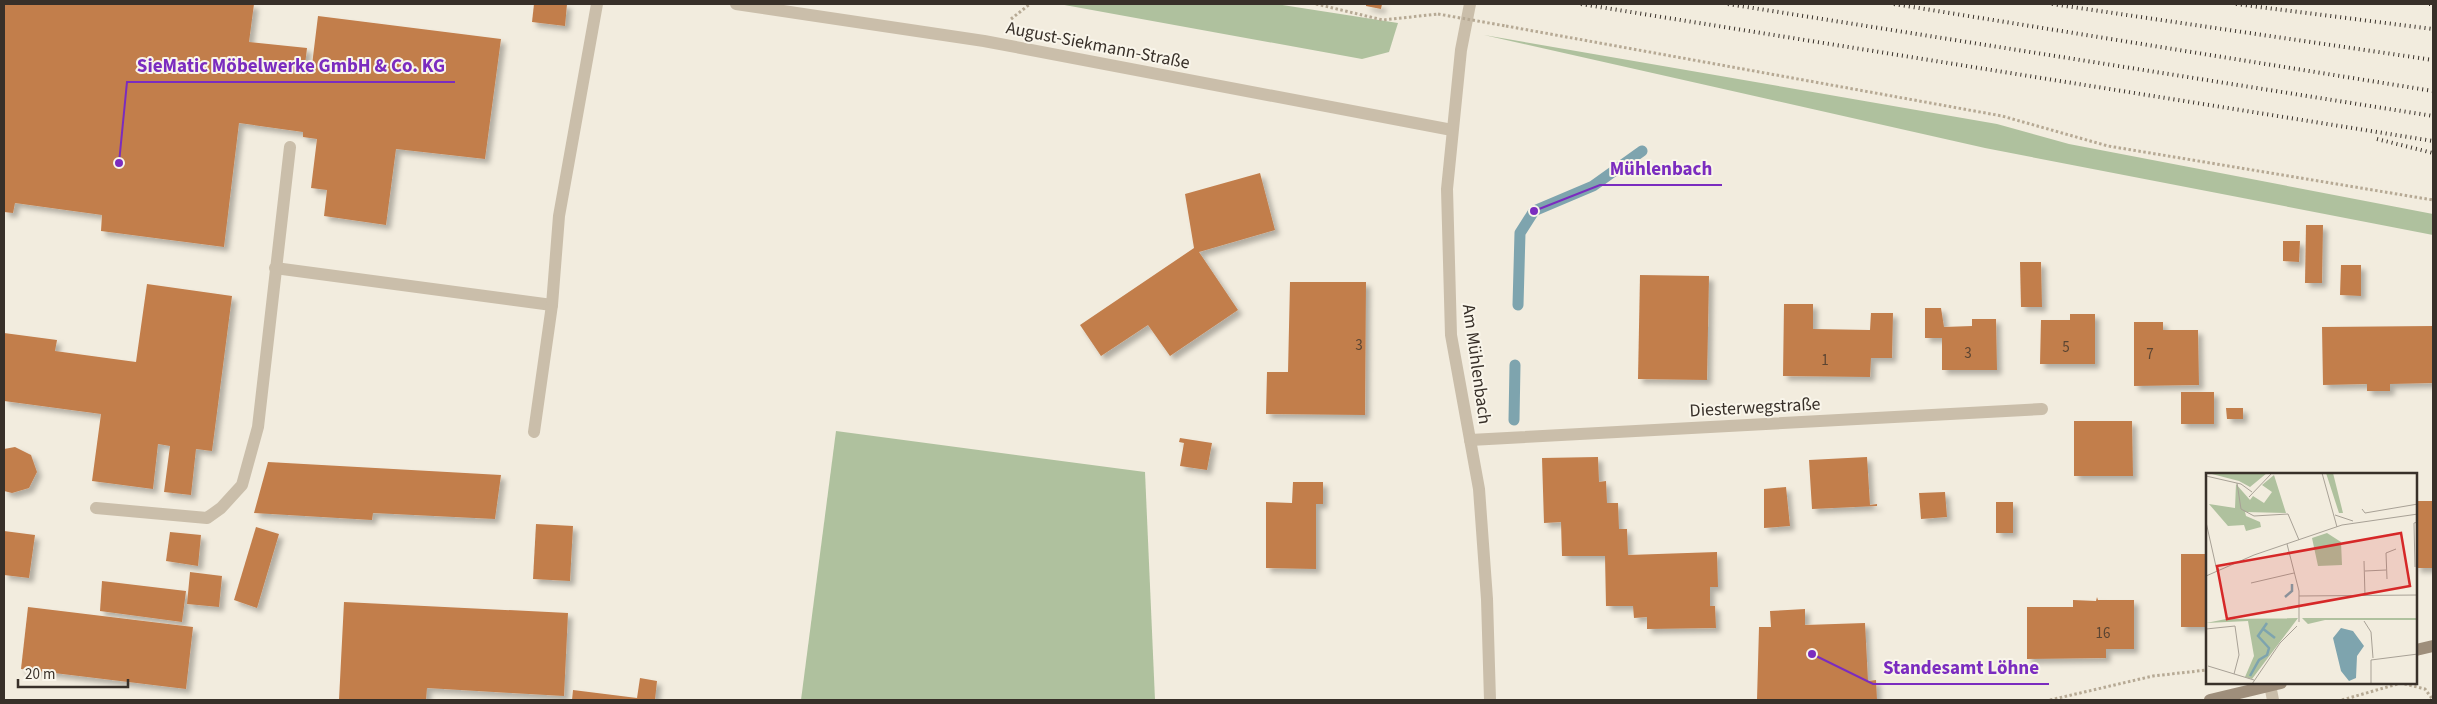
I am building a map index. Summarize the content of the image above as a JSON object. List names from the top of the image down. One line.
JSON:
{"streets":{"street":["August-Siekmann-Straße","Am Mühlenbach","Diesterwegstraße"]},"crossings":[["August-Siekmann-Straße","Am Mühlenbach"],["Am Mühlenbach","Diesterwegstraße"]],"places":["SieMatic Möbelwerke GmbH & Co. KG","Mühlenbach","Standesamt Löhne"],"house_numbers":["3","5","3","7","1","16"],"scale_bar":"20 m"}
